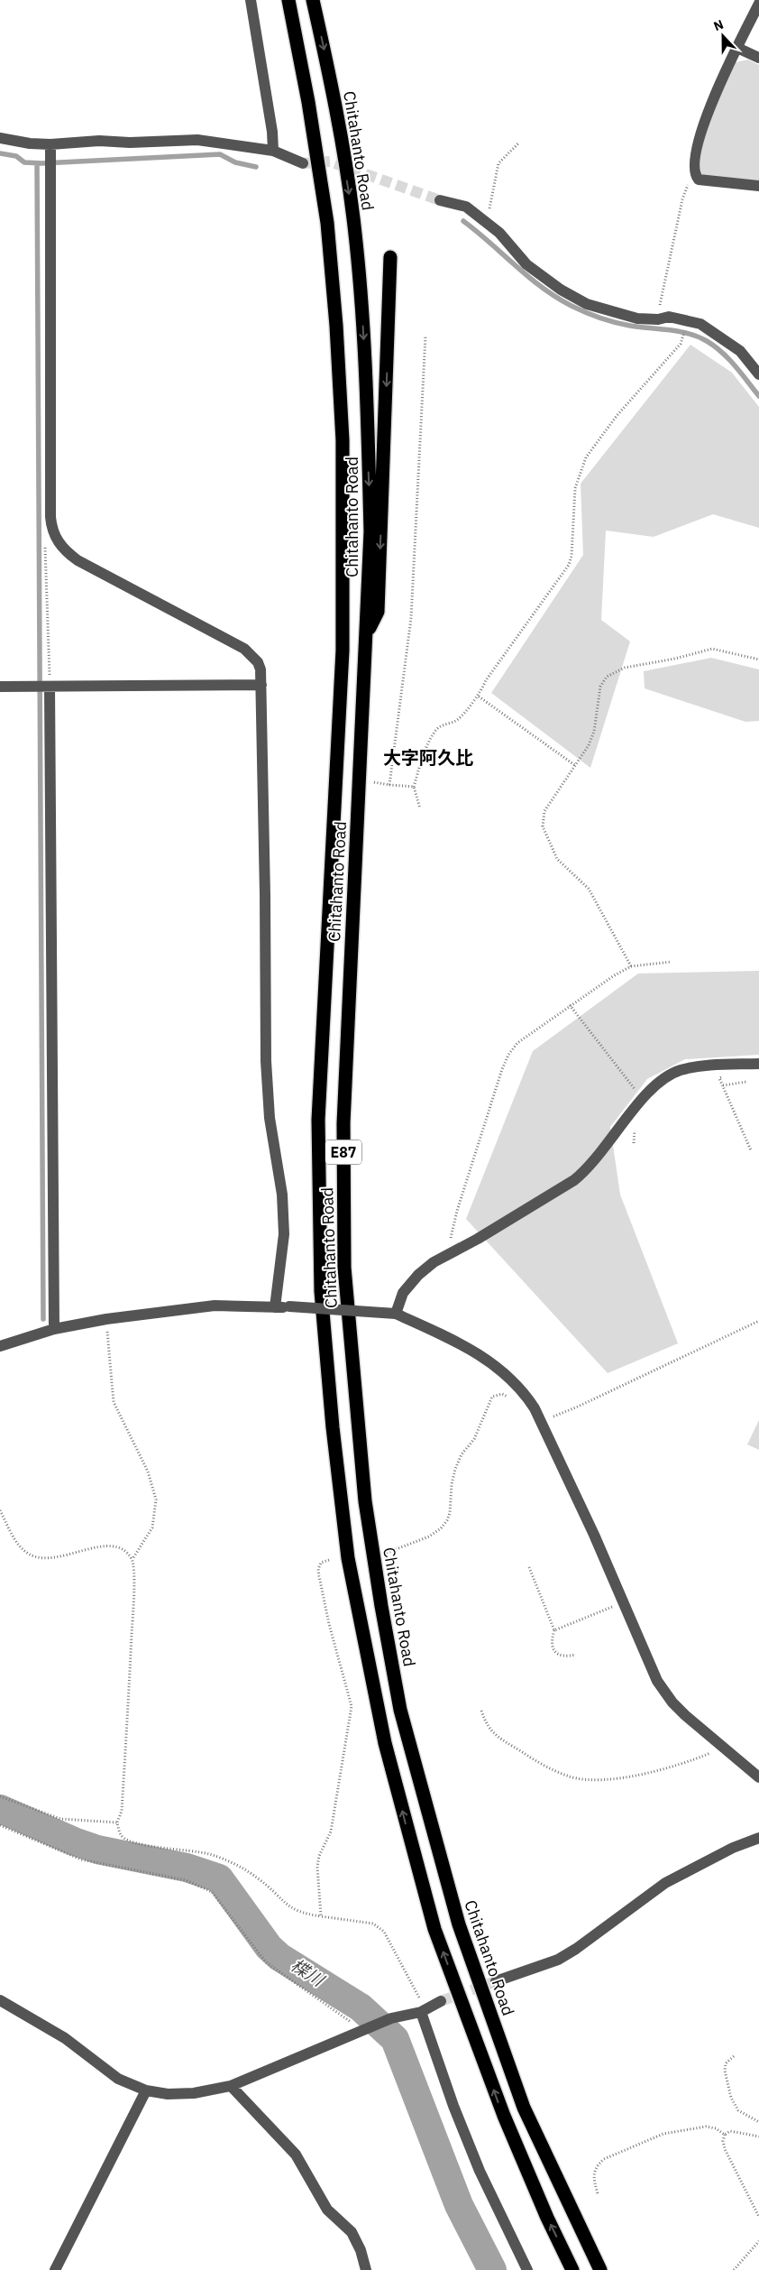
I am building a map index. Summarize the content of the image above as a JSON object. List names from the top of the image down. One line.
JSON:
{"streets":{"highway":["Chitahanto Road","E87"]},"districts":["大字阿久比"],"water":["楪川"],"north":"top"}
